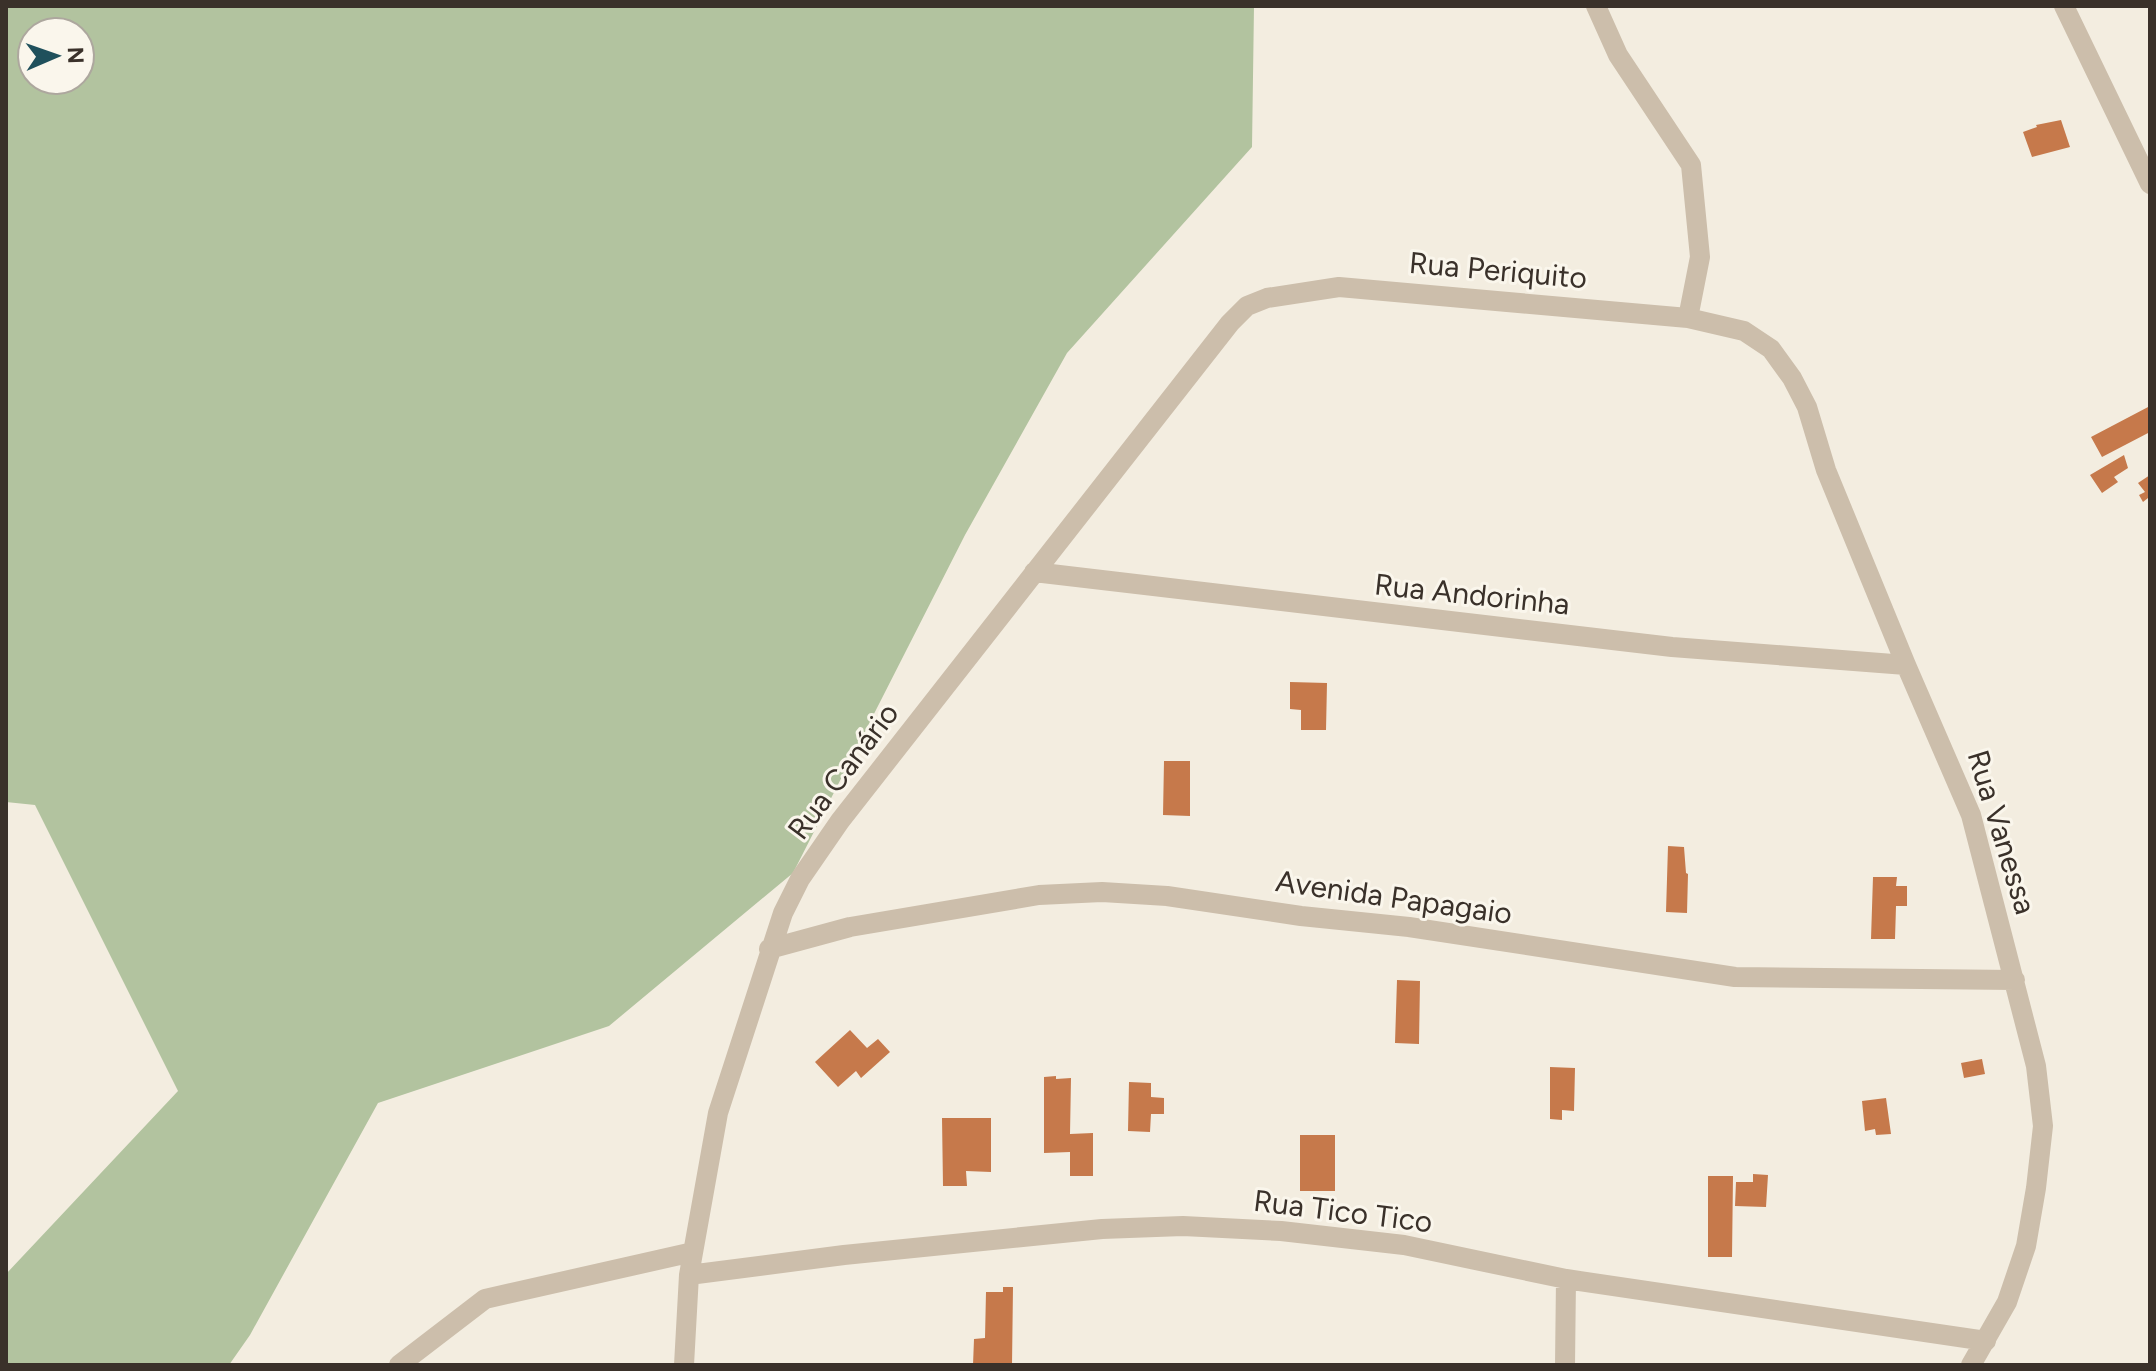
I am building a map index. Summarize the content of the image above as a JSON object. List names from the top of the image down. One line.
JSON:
{"streets":{"street":["Rua Periquito","Rua Andorinha","Rua Canário","Rua Vanessa","Avenida Papagaio","Rua Tico Tico"]},"crossings":[["Rua Periquito","Rua Canário"],["Rua Periquito","Rua Vanessa"],["Rua Andorinha","Rua Canário"],["Rua Andorinha","Rua Vanessa"],["Rua Canário","Avenida Papagaio"],["Rua Canário","Rua Tico Tico"],["Rua Vanessa","Avenida Papagaio"],["Rua Vanessa","Rua Tico Tico"]],"north":"right"}
